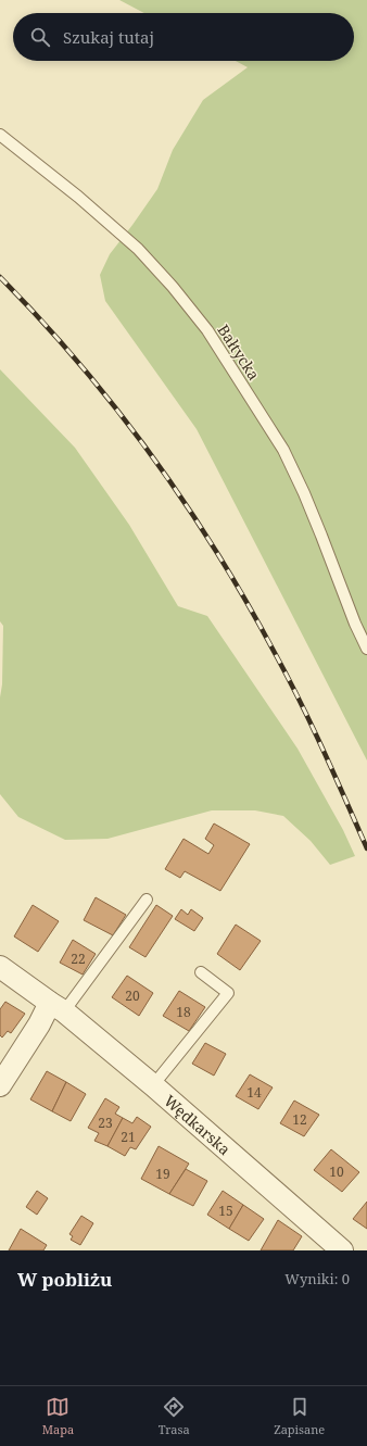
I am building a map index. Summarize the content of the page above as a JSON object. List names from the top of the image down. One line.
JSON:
{"streets":{"street":["Wędkarska"],"lane":["Bałtycka"]},"house_numbers":["22","20","18","14","12","23","21","10","19","15"],"page":{"search":"Szukaj tutaj","heading":["W pobliżu","Wyniki: 0"],"nav":["Mapa","Trasa","Zapisane"]}}
